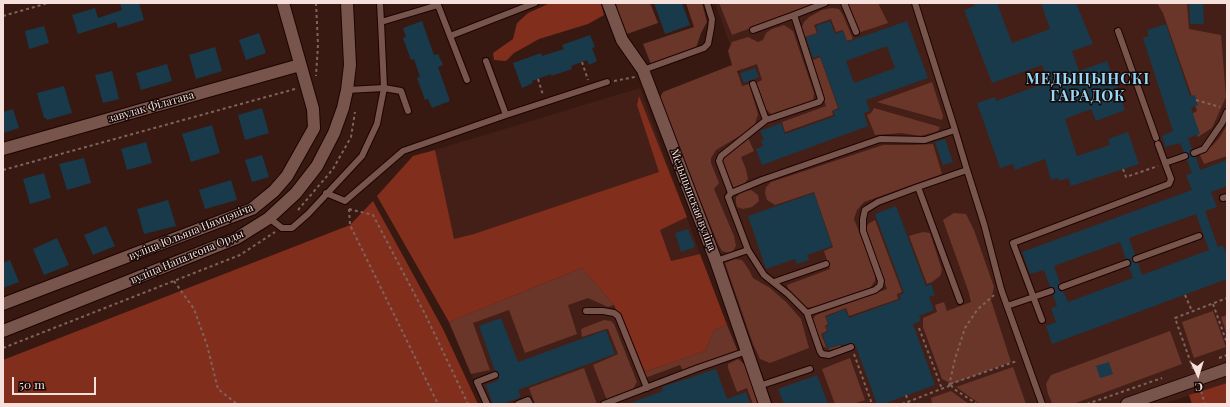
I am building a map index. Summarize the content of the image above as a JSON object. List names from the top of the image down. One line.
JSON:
{"streets":{"street":["завулак Філатава","Медыцынская вуліца","вуліца Юльяна Нямцэвіча","вуліца Напалеона Орды"]},"crossings":[["завулак Філатава","вуліца Юльяна Нямцэвіча"]],"districts":["МЕДЫЦЫНСКІ ГАРАДОК"],"scale_bar":"50 m","north":"bottom"}
